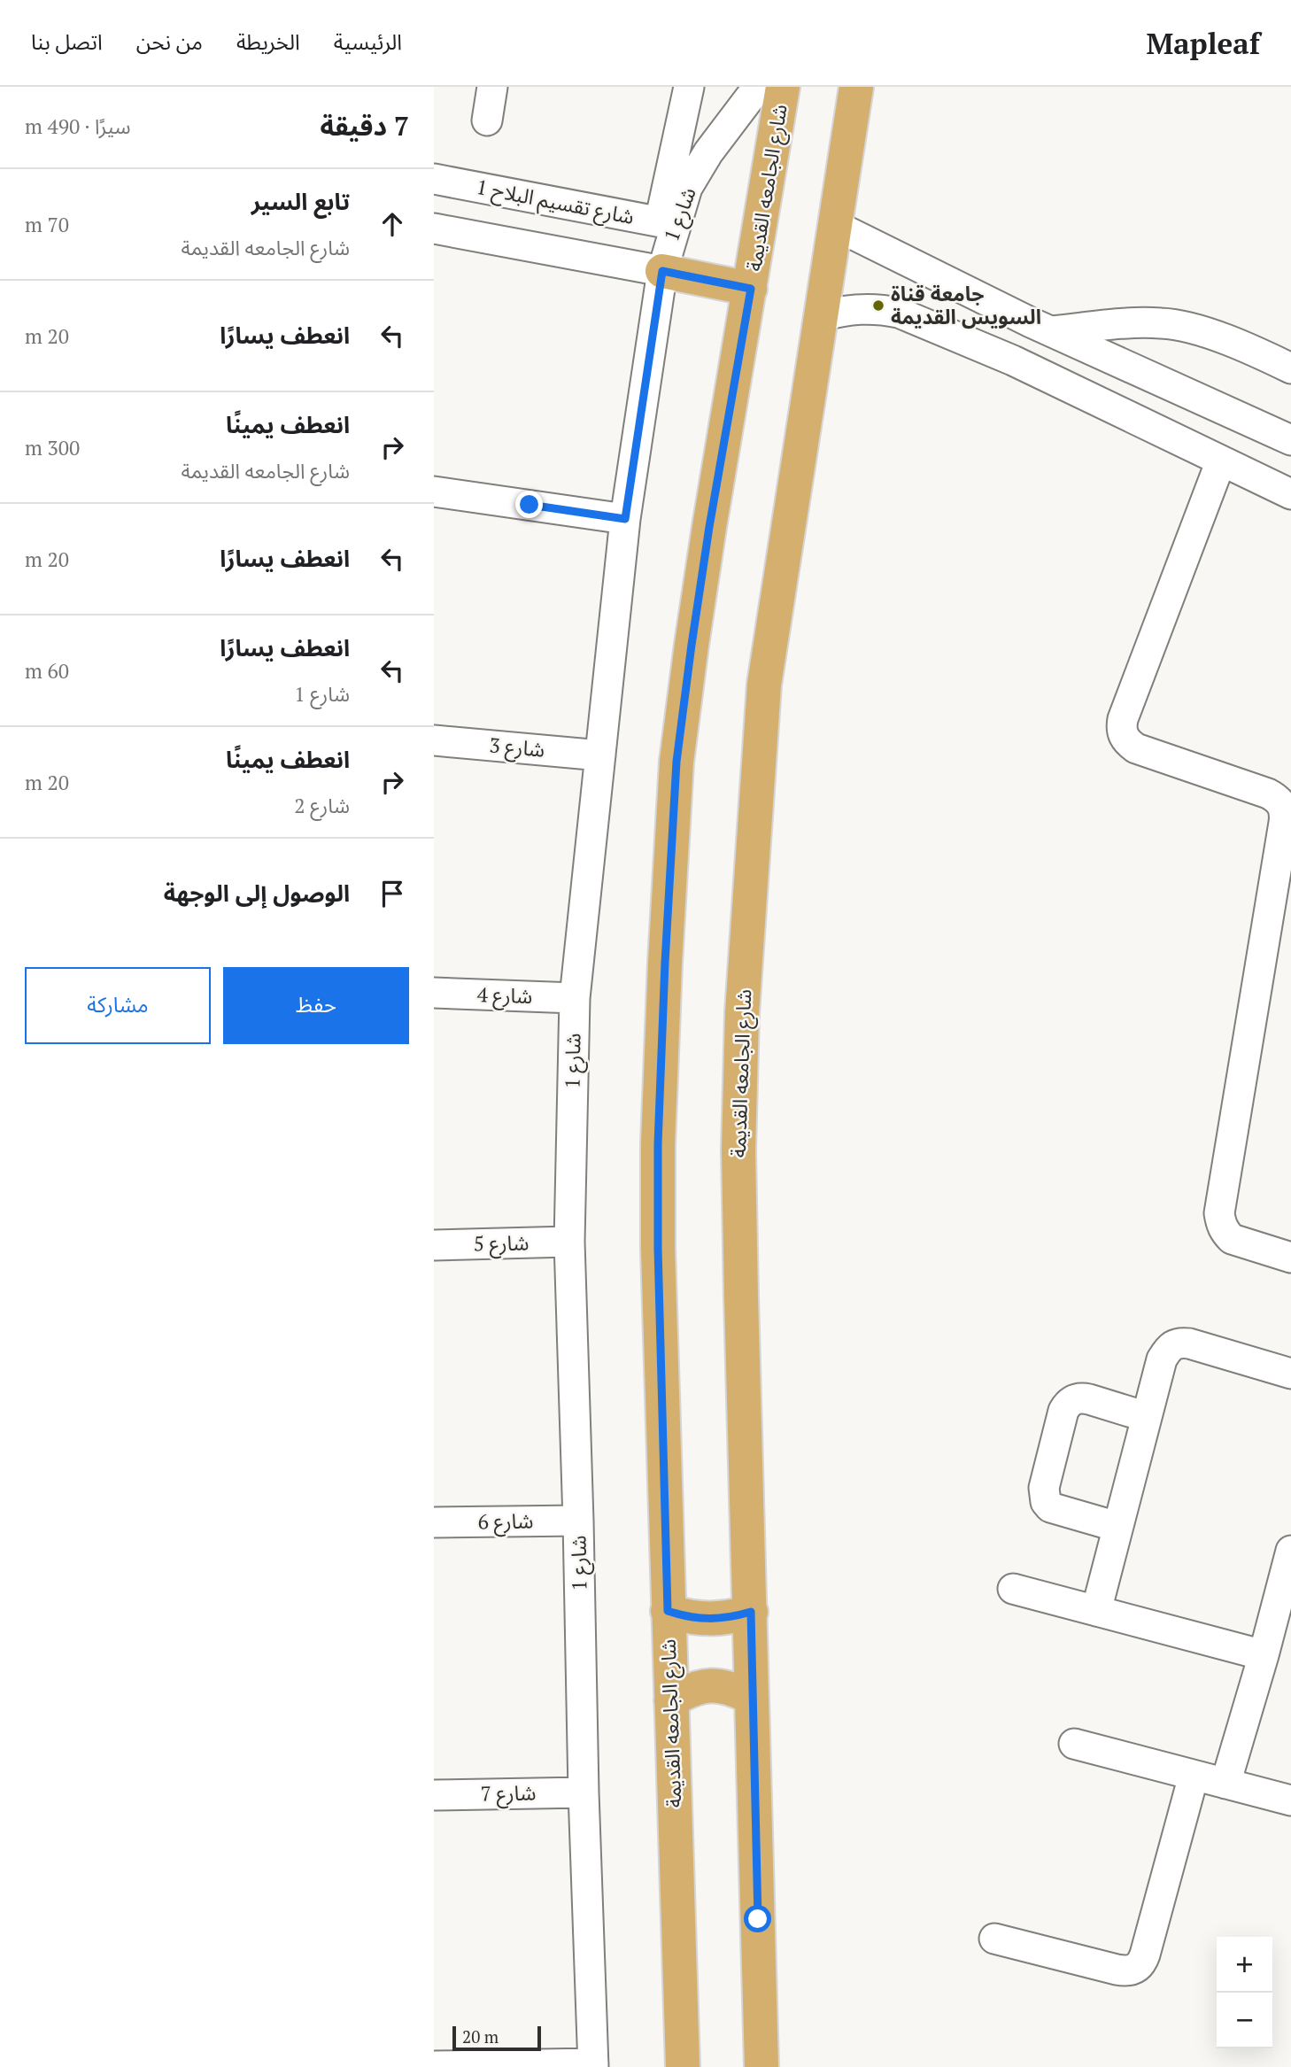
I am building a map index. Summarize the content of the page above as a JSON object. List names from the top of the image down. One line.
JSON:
{"streets":{"main road":["شارع الجامعه القديمة"],"street":["شارع تقسيم البلاح 1","شارع 1","شارع 3","شارع 4","شارع 5","شارع 6","شارع 7"]},"crossings":[["شارع تقسيم البلاح 1","شارع 1"],["شارع 1","شارع 3"],["شارع 1","شارع 4"],["شارع 1","شارع 5"],["شارع 1","شارع 6"],["شارع 1","شارع 7"]],"places":["جامعة قناة السويس القديمة"],"scale_bar":"20 m","page":{"header":"Mapleaf","nav":["الرئيسية","الخريطة","من نحن","اتصل بنا"],"heading":["7 دقيقة","سيرًا · 490 m"],"list":[["تابع السير","شارع الجامعه القديمة","70 m"],["انعطف يسارًا","20 m"],["انعطف يمينًا","شارع الجامعه القديمة","300 m"],["انعطف يسارًا","20 m"],["انعطف يسارًا","شارع 1","60 m"],["انعطف يمينًا","شارع 2","20 m"],"الوصول إلى الوجهة"],"buttons":["حفظ","مشاركة"],"map_buttons":["+","−"],"scale":"20 m"}}
